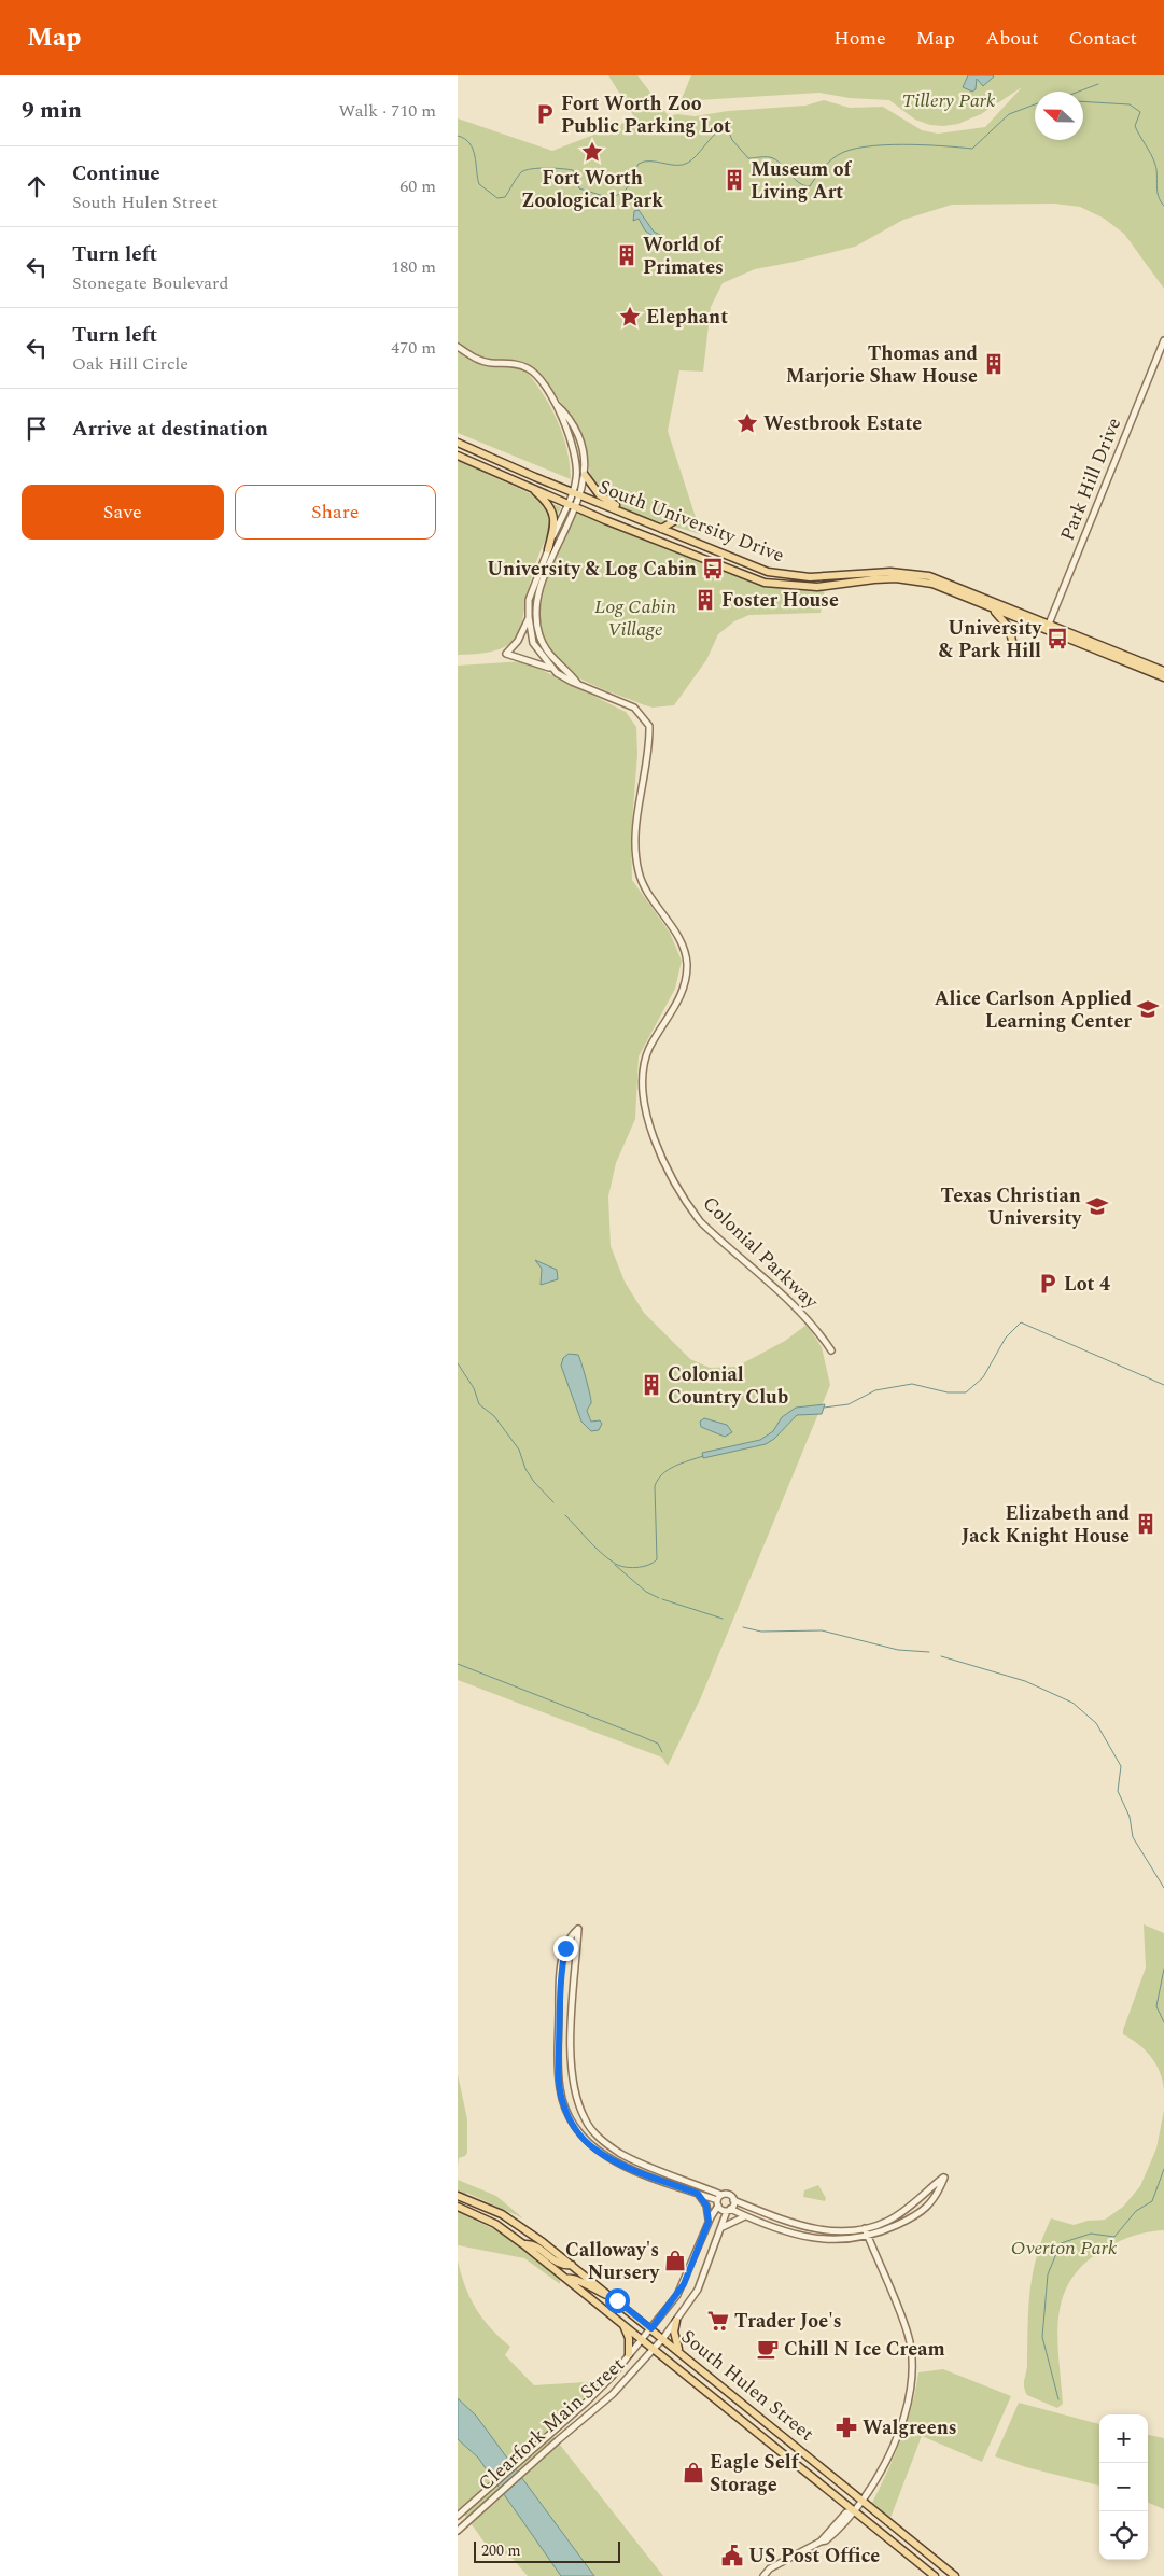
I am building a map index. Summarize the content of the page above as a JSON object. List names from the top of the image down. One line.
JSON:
{"streets":{"main road":["South University Drive","South Hulen Street"],"street":["Park Hill Drive","Colonial Parkway","Clearfork Main Street"]},"crossings":[["Park Hill Drive","South University Drive"],["South Hulen Street","Clearfork Main Street"]],"parks":["Tillery Park","Log Cabin Village","Overton Park"],"places":{"parking":["Fort Worth Zoo Public Parking Lot","Lot 4"],"place":["Fort Worth Zoological Park","Elephant","Westbrook Estate"],"building":["Museum of Living Art","World of Primates","Thomas and Marjorie Shaw House","Foster House","Colonial Country Club","Elizabeth and Jack Knight House"],"bus stop":["University & Log Cabin","University & Park Hill"],"school or university":["Alice Carlson Applied Learning Center","Texas Christian University"],"shop":["Calloway's Nursery","Eagle Self Storage"],"supermarket":["Trader Joe's"],"cafe":["Chill N Ice Cream"],"pharmacy":["Walgreens"],"public building":["US Post Office"]},"scale_bar":"200 m","north":"left","page":{"header":"Map","nav":["Home","Map","About","Contact"],"heading":["9 min","Walk · 710 m"],"list":[["Continue","South Hulen Street","60 m"],["Turn left","Stonegate Boulevard","180 m"],["Turn left","Oak Hill Circle","470 m"],"Arrive at destination"],"buttons":["Save","Share"],"map_buttons":["+","−"],"scale":"200 m"}}
